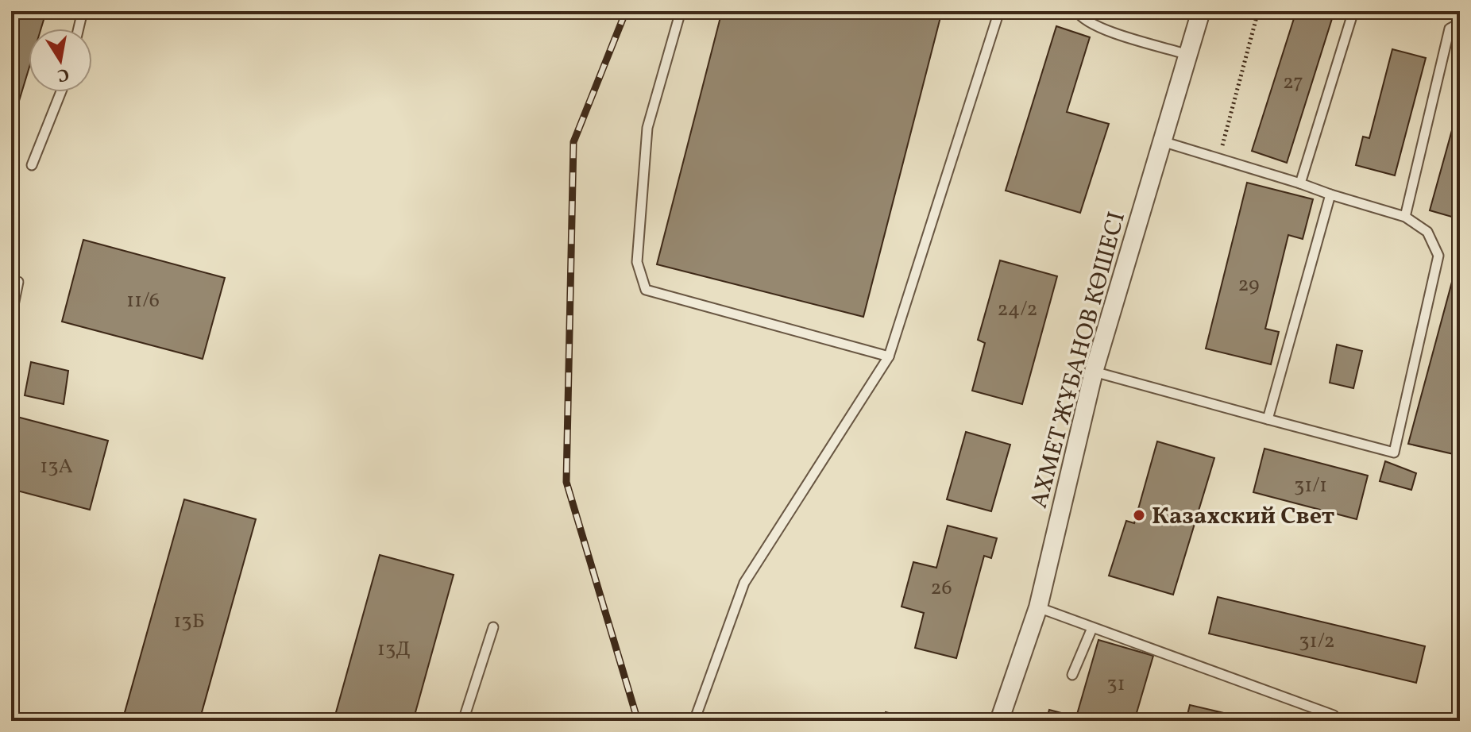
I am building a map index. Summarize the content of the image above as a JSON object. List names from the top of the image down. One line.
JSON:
{"streets":{"street":["АХМЕТ ЖҰБАНОВ КӨШЕСІ"]},"places":["Казахский Свет"],"house_numbers":["27","29","11/6","24/2","13А","31/1","26","13Б","31/2","13Д","31"],"north":"bottom"}
